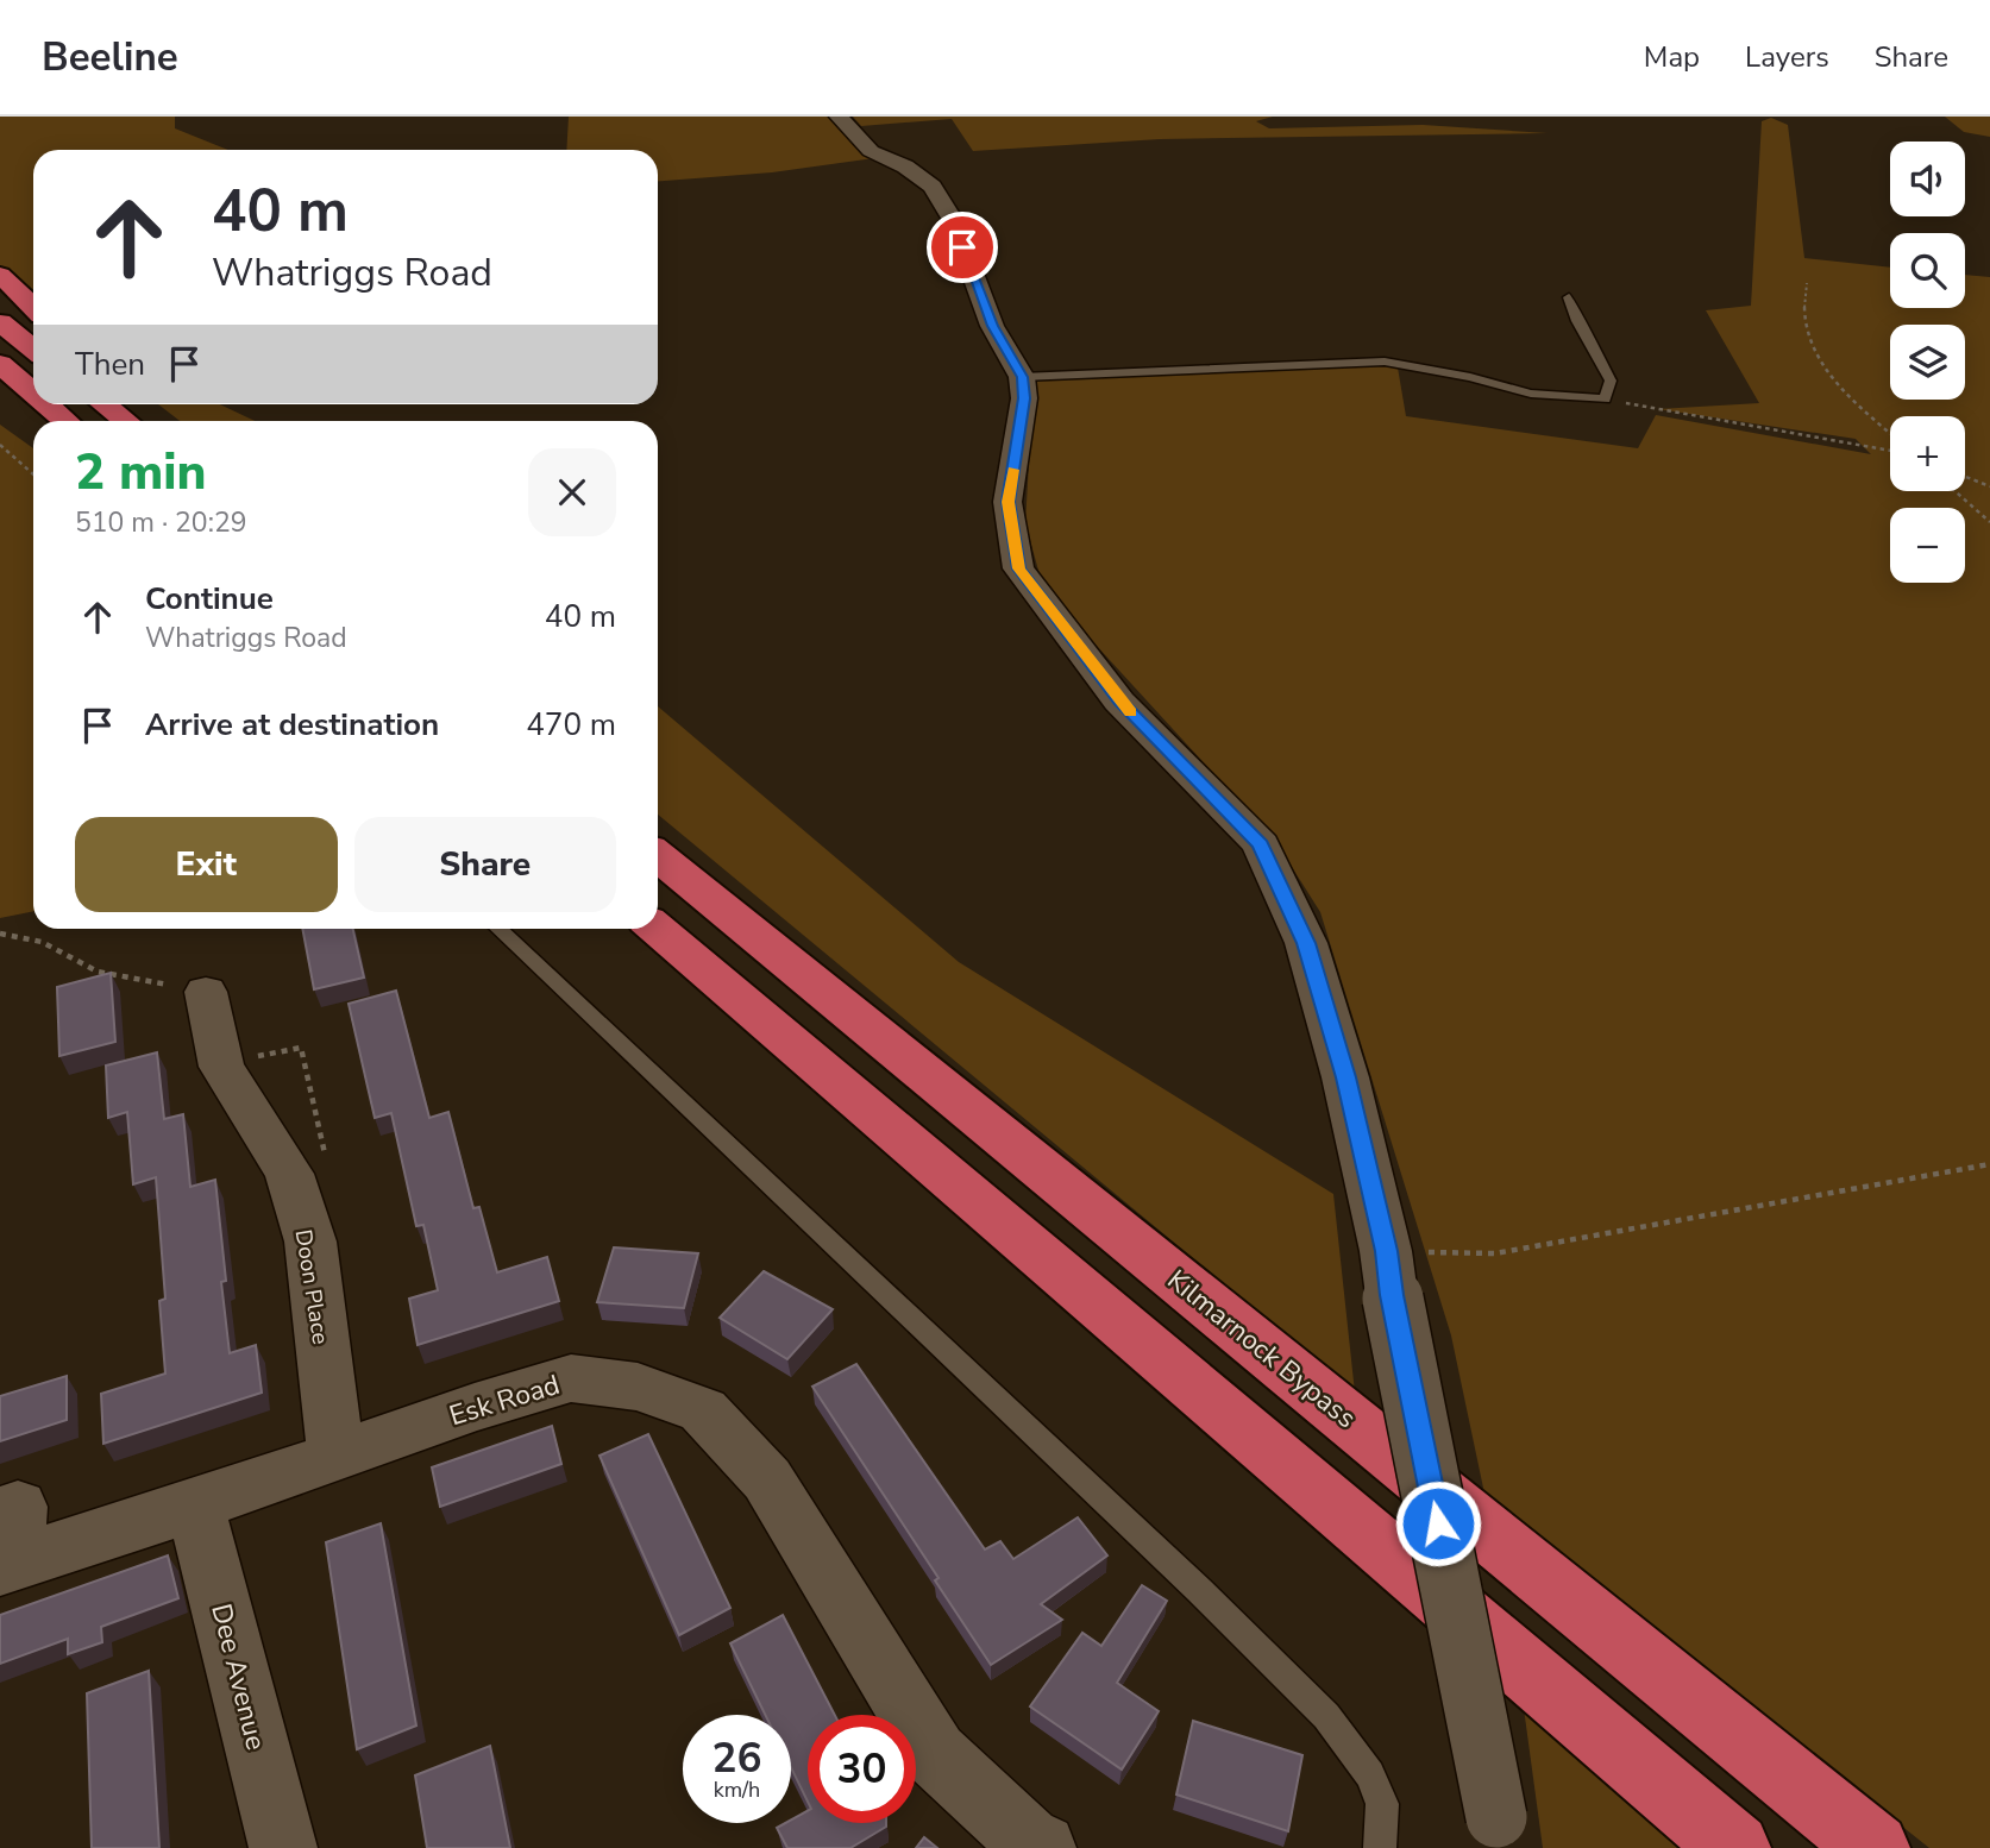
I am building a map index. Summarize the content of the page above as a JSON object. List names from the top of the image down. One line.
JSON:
{"streets":{"highway":["Kilmarnock Bypass"],"street":["Doon Place","Esk Road","Dee Avenue"]},"crossings":[["Doon Place","Esk Road"],["Esk Road","Dee Avenue"]],"page":{"header":"Beeline","nav":["Map","Layers","Share"],"map_buttons":["+","−"],"turn":["40 m","Whatriggs Road"],"then":"Then","heading":["2 min","510 m · 20:29"],"list":[{"name":"Continue","note":"Whatriggs Road","value":"40 m"},{"name":"Arrive at destination","value":"470 m"}],"buttons":["Exit","Share"],"speed":"26 km/h","limit":"30"}}
